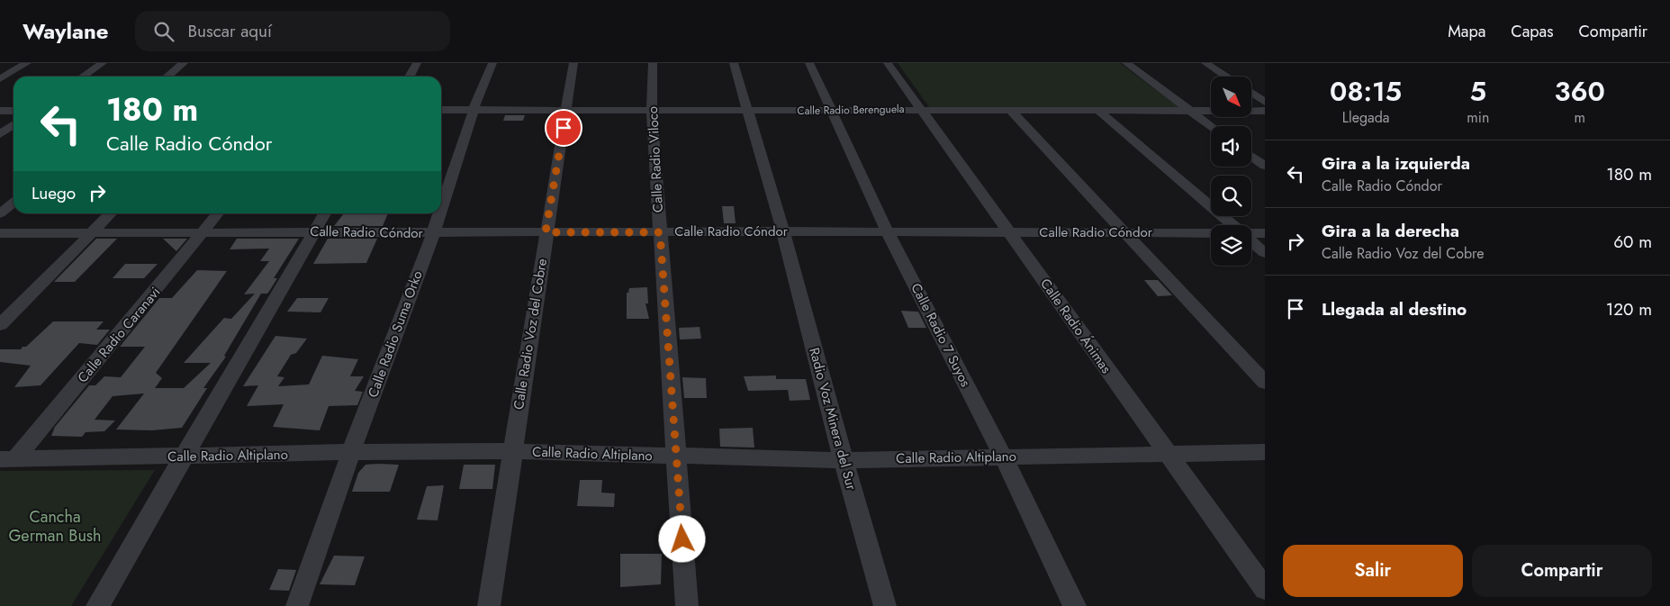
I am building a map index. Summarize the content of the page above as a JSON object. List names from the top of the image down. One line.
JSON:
{"streets":{"street":["Calle Radio Berenguela","Calle Radio Viloco","Calle Radio Cóndor","Calle Radio Ánimas","Calle Radio Suma Orko","Calle Radio Voz del Cobre","Calle Radio Caranavi","Calle Radio 7 Suyos","Radio Voz Minera del Sur","Calle Radio Altiplano"]},"crossings":[["Calle Radio Berenguela","Calle Radio Viloco"],["Calle Radio Berenguela","Calle Radio Ánimas"],["Calle Radio Berenguela","Calle Radio Suma Orko"],["Calle Radio Berenguela","Calle Radio Voz del Cobre"],["Calle Radio Berenguela","Calle Radio 7 Suyos"],["Calle Radio Viloco","Calle Radio Cóndor"],["Calle Radio Viloco","Calle Radio Altiplano"],["Calle Radio Cóndor","Calle Radio Ánimas"],["Calle Radio Cóndor","Calle Radio Suma Orko"],["Calle Radio Cóndor","Calle Radio Voz del Cobre"],["Calle Radio Cóndor","Calle Radio Caranavi"],["Calle Radio Cóndor","Calle Radio 7 Suyos"],["Calle Radio Cóndor","Radio Voz Minera del Sur"],["Calle Radio Ánimas","Calle Radio Altiplano"],["Calle Radio Suma Orko","Calle Radio Altiplano"],["Calle Radio Voz del Cobre","Calle Radio Altiplano"],["Calle Radio Caranavi","Calle Radio Altiplano"],["Calle Radio 7 Suyos","Calle Radio Altiplano"],["Radio Voz Minera del Sur","Calle Radio Altiplano"]],"parks":["Cancha German Bush"],"north":"bottom right","page":{"header":"Waylane","search":"Buscar aquí","nav":["Mapa","Capas","Compartir"],"eta":["08:15","Llegada","5","min","360","m"],"turn":["180 m","Calle Radio Cóndor"],"list":[{"name":"Gira a la izquierda","note":"Calle Radio Cóndor","value":"180 m"},{"name":"Gira a la derecha","note":"Calle Radio Voz del Cobre","value":"60 m"},{"name":"Llegada al destino","value":"120 m"}],"then":"Luego","buttons":["Salir","Compartir"]}}
